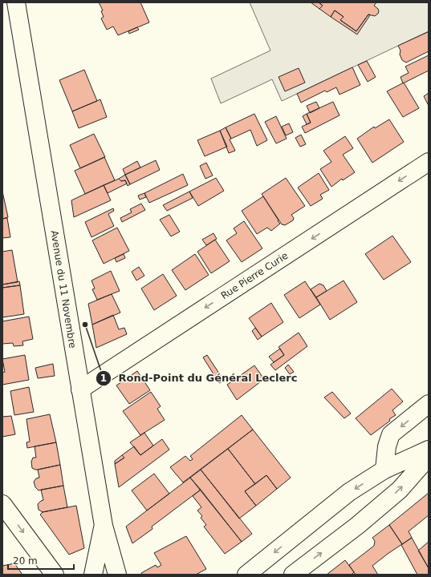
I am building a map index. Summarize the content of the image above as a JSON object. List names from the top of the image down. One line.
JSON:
{"streets":{"street":["Rue Pierre Curie","Avenue du 11 Novembre"]},"crossings":[["Rue Pierre Curie","Avenue du 11 Novembre"]],"one_way":["Rue Pierre Curie"],"places":["Rond-Point du Général Leclerc"],"scale_bar":"20 m"}
